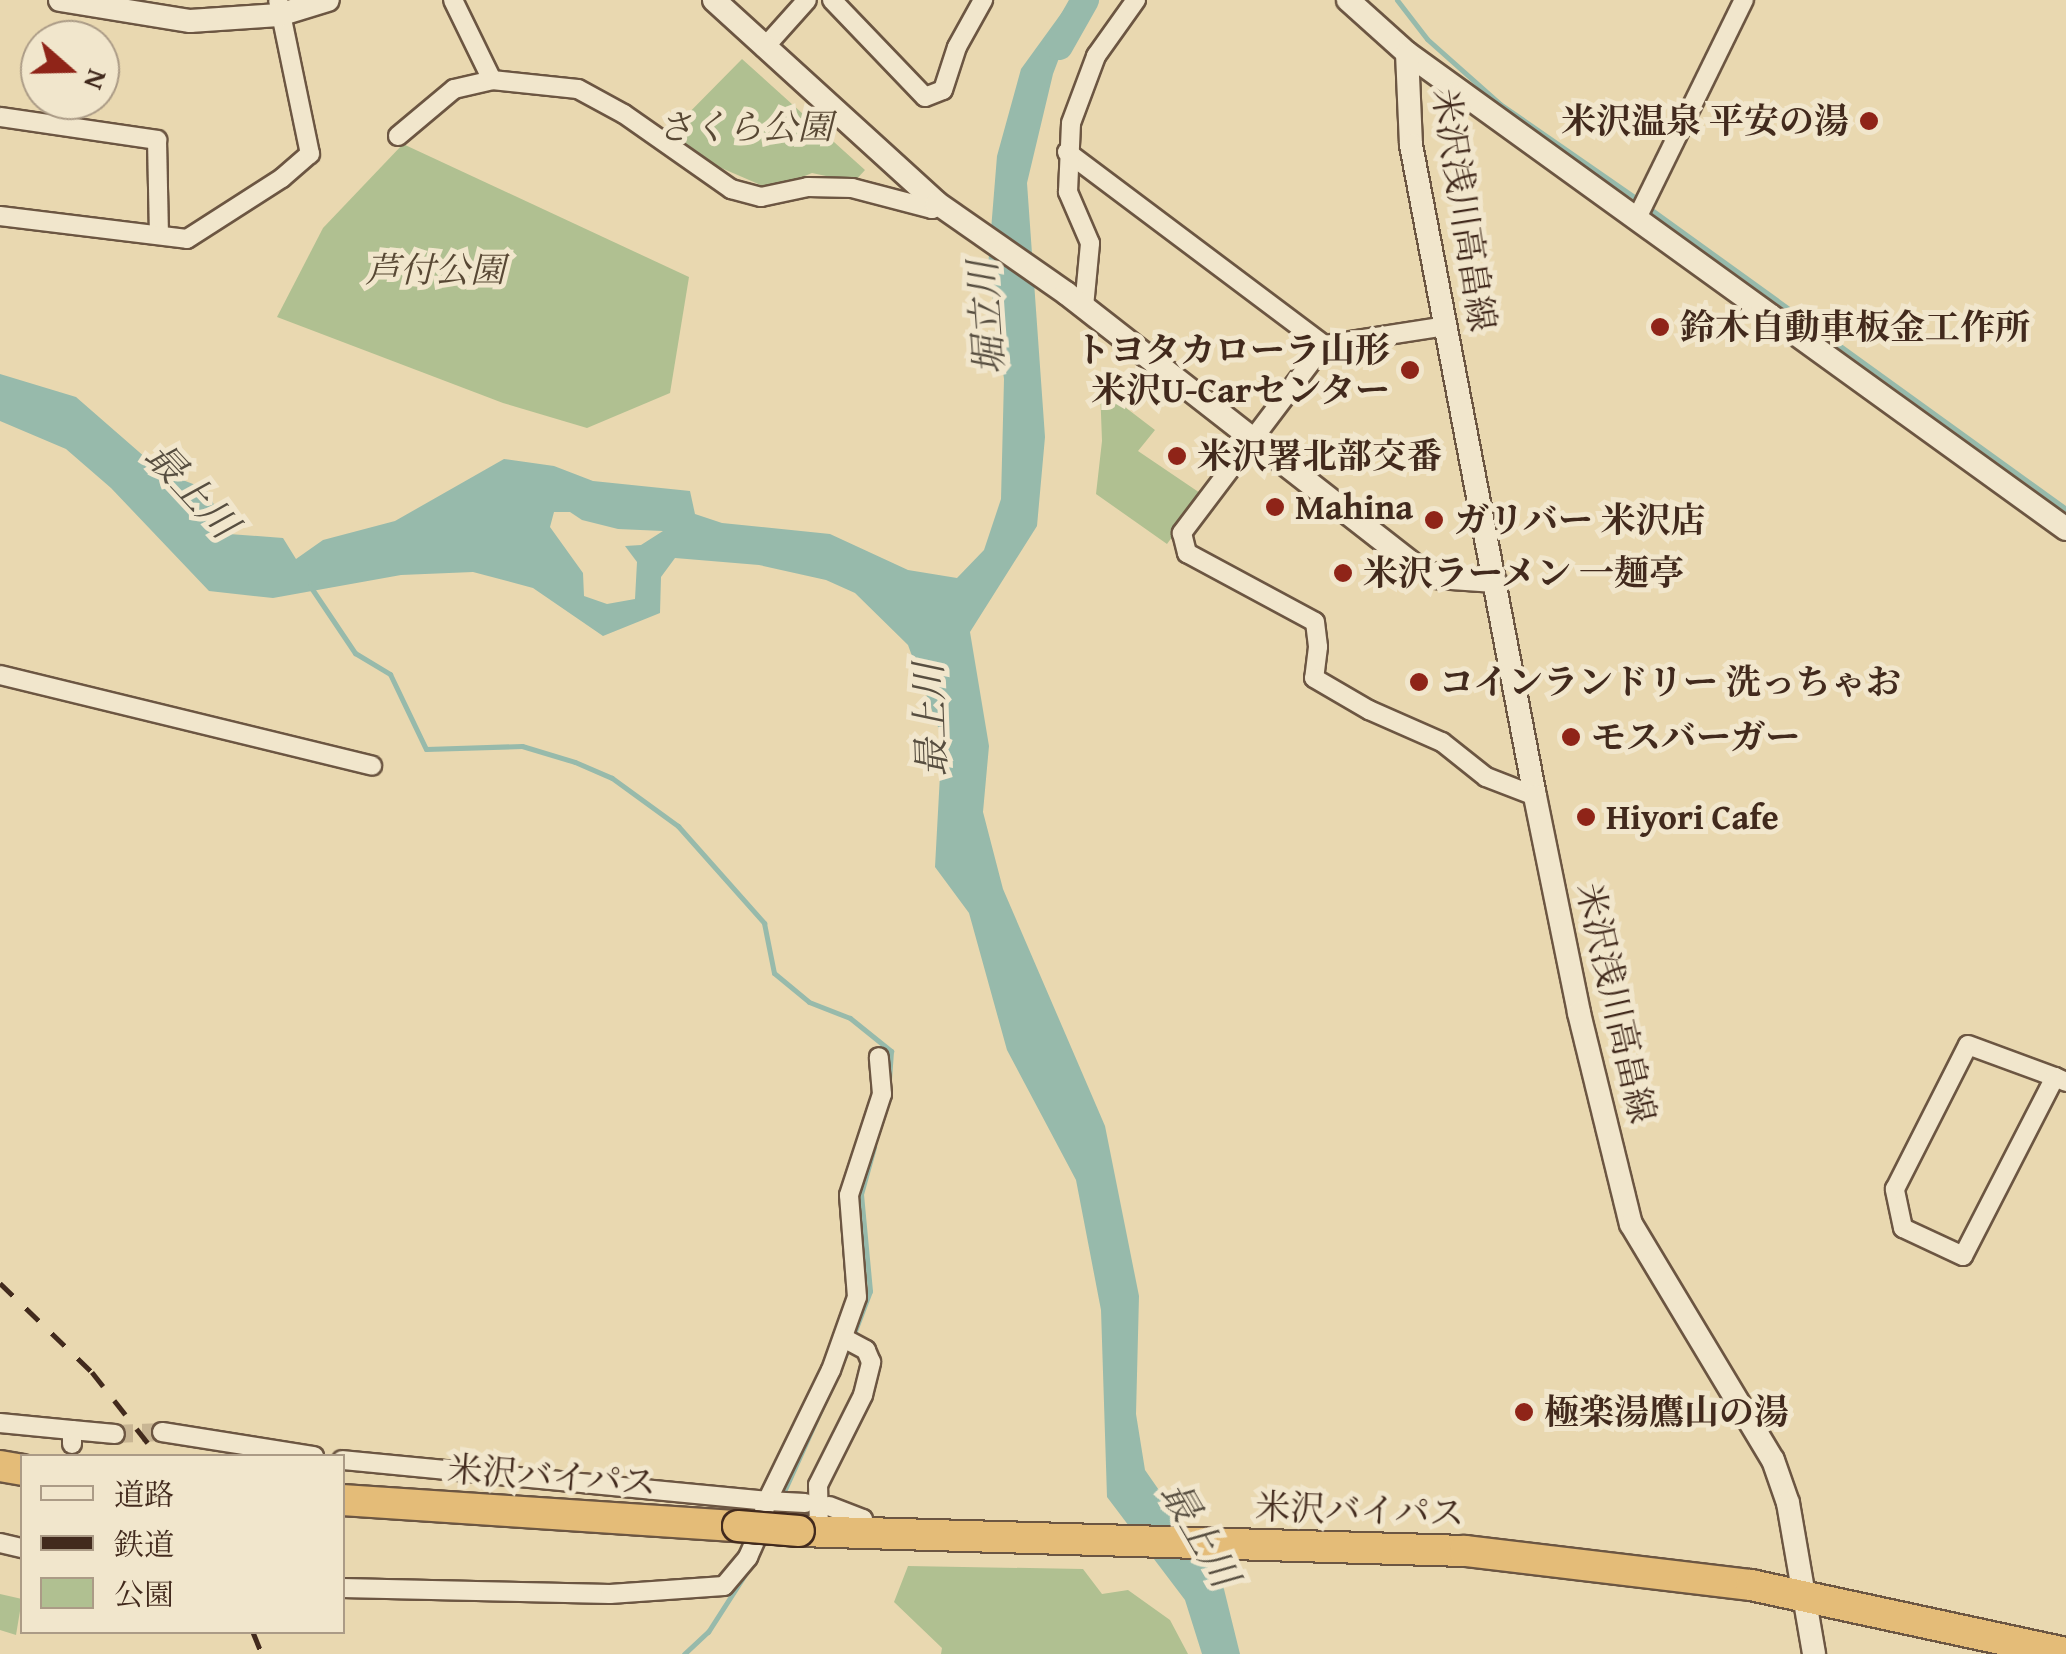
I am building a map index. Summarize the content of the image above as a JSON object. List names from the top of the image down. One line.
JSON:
{"streets":{"highway":["米沢バイパス"],"street":["米沢浅川高畠線"]},"crossings":[["米沢浅川高畠線","米沢バイパス"]],"water":["堀立川","最上川"],"parks":["さくら公園","芦付公園"],"places":["米沢温泉 平安の湯","鈴木自動車板金工作所","トヨタカローラ山形 米沢U-Carセンター","米沢署北部交番","Mahina","ガリバー 米沢店","米沢ラーメン 一麺亭","コインランドリー 洗っちゃお","モスバーガー","Hiyori Cafe","極楽湯鷹山の湯"],"legend":["道路","鉄道","公園"],"north":"right"}
